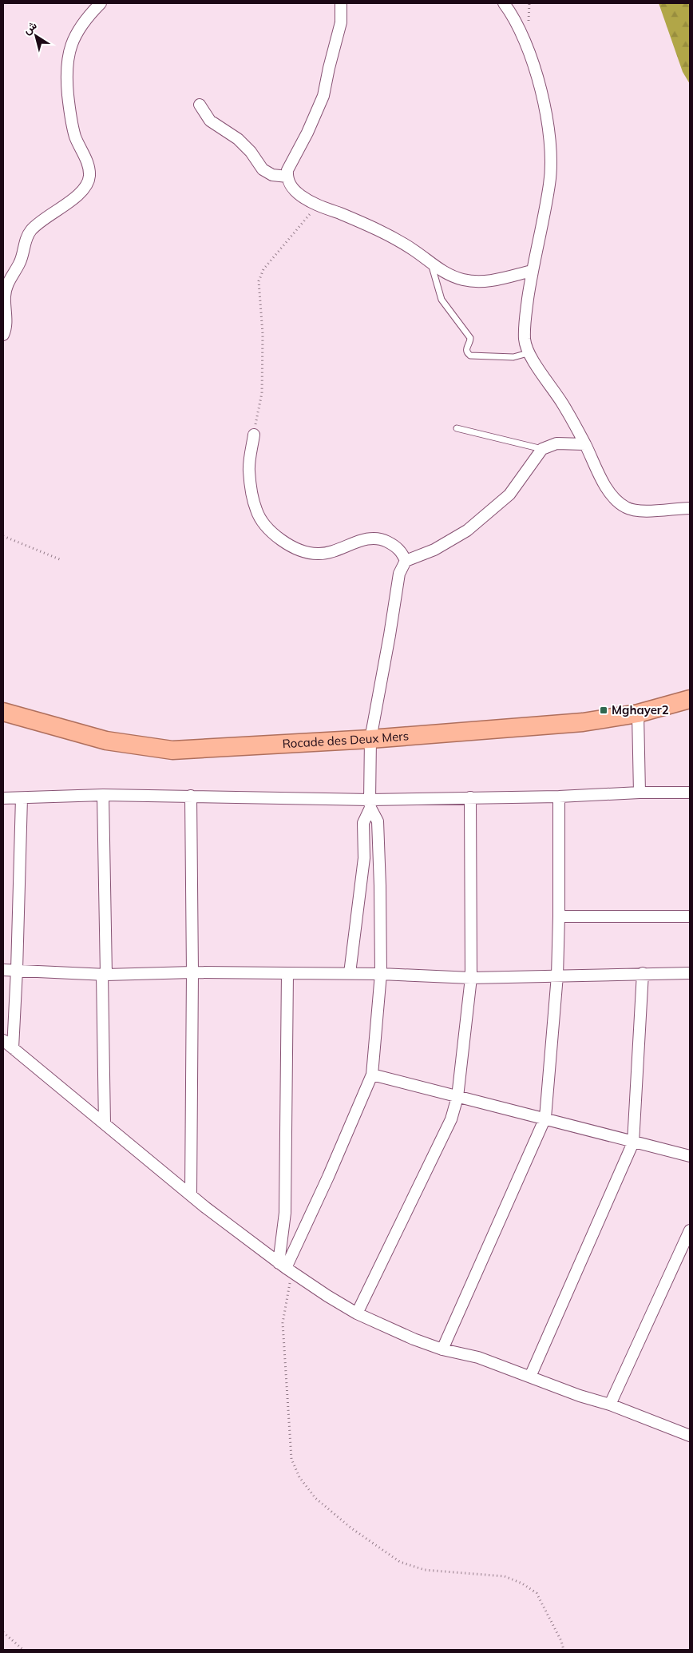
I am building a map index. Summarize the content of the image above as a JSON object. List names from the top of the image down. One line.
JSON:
{"streets":{"highway":["Rocade des Deux Mers"]},"places":{"transit":["Mghayer2"]},"north":"top left"}
